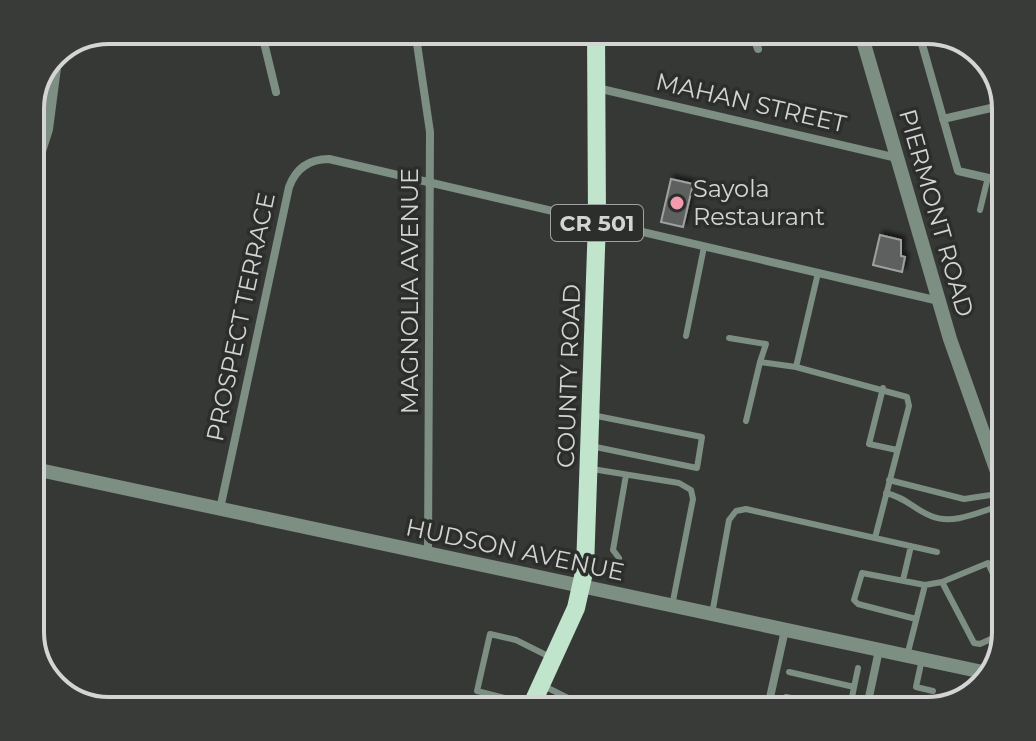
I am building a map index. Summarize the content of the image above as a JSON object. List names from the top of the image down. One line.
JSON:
{"streets":{"main road":["CR 501","COUNTY ROAD"],"street":["MAHAN STREET","PIERMONT ROAD","MAGNOLIA AVENUE","PROSPECT TERRACE","HUDSON AVENUE"]},"crossings":[["MAHAN STREET","PIERMONT ROAD"],["MAHAN STREET","COUNTY ROAD"],["PIERMONT ROAD","PROSPECT TERRACE"],["MAGNOLIA AVENUE","PROSPECT TERRACE"],["MAGNOLIA AVENUE","HUDSON AVENUE"],["PROSPECT TERRACE","COUNTY ROAD"],["PROSPECT TERRACE","HUDSON AVENUE"],["COUNTY ROAD","HUDSON AVENUE"]],"places":["Sayola Restaurant"]}
